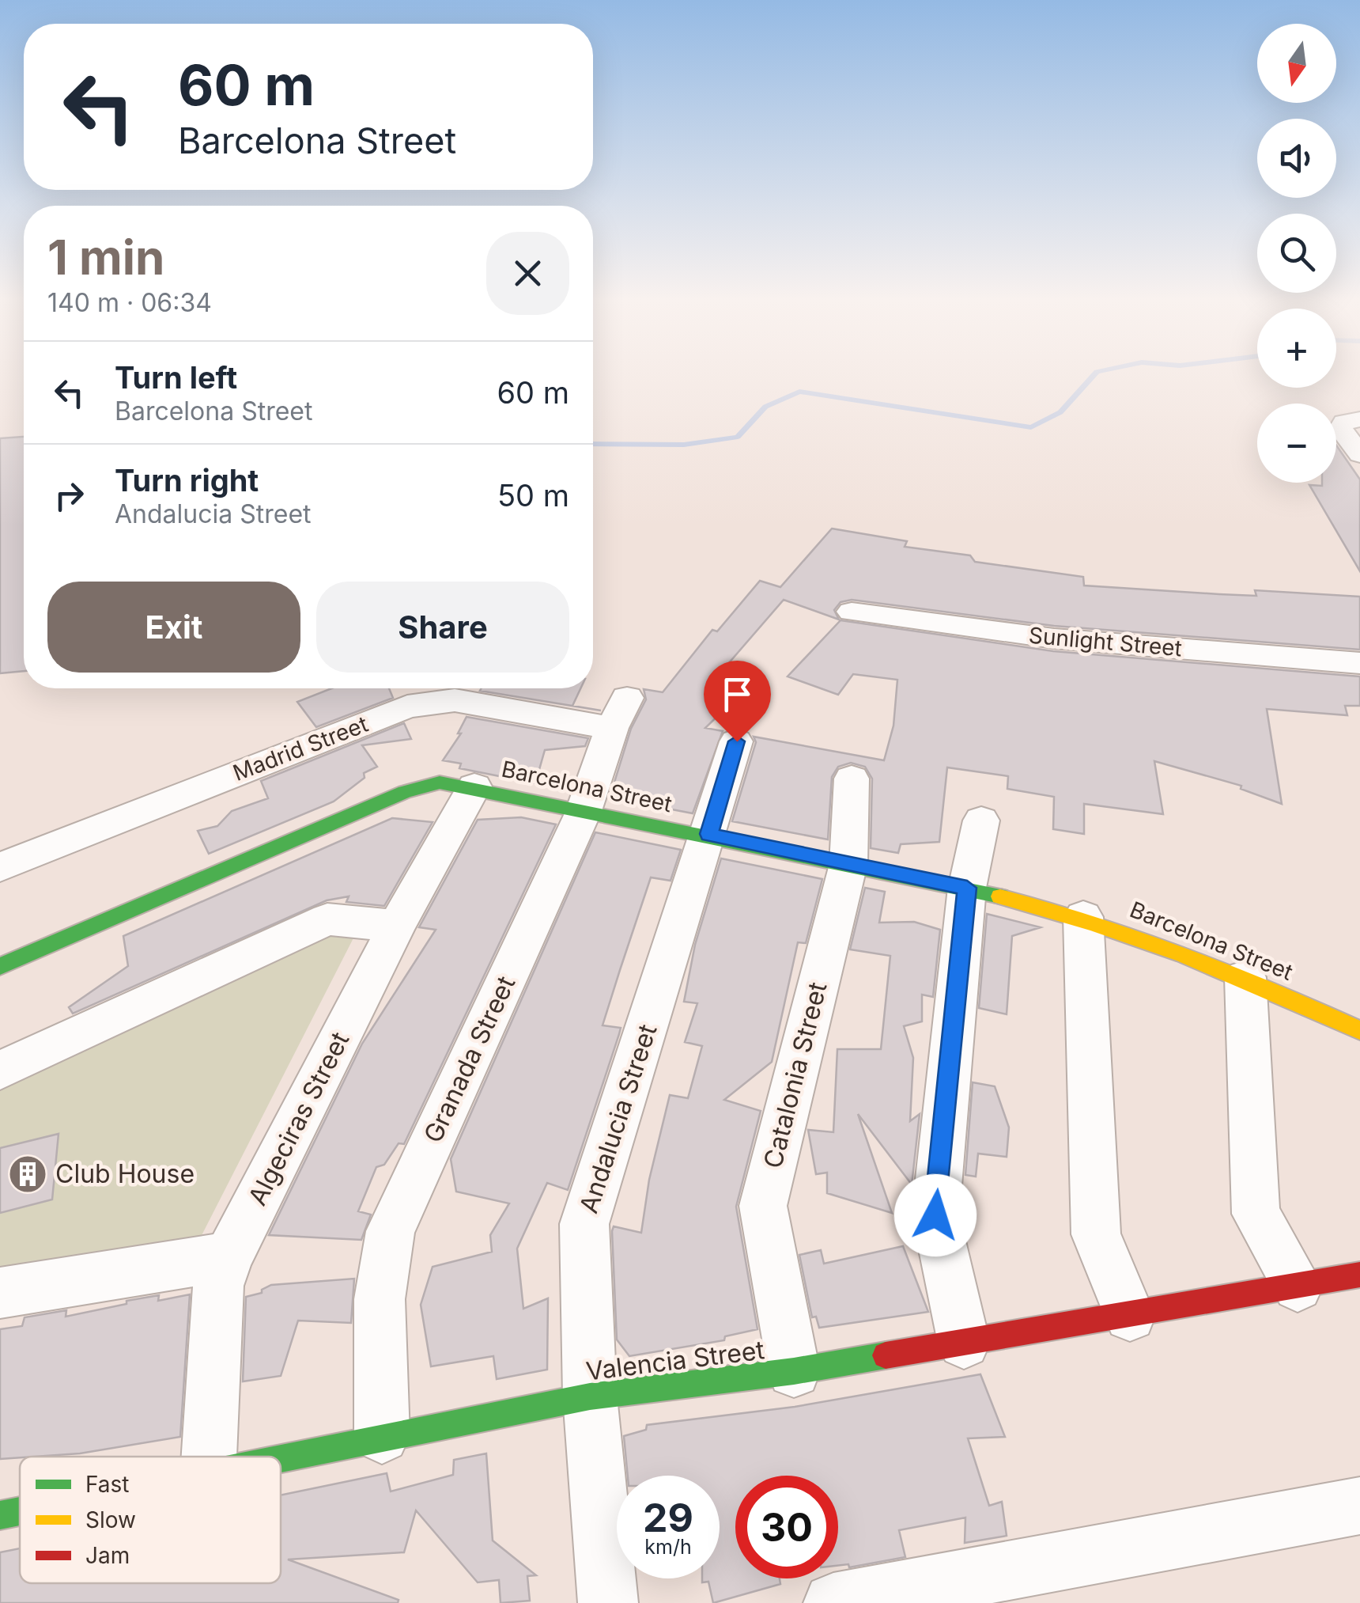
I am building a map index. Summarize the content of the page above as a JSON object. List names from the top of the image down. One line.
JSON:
{"streets":{"street":["Sunlight Street","Madrid Street","Barcelona Street","Granada Street","Catalonia Street","Algeciras Street","Andalucia Street","Valencia Street"]},"crossings":[["Madrid Street","Granada Street"],["Barcelona Street","Granada Street"],["Barcelona Street","Catalonia Street"],["Barcelona Street","Algeciras Street"],["Barcelona Street","Andalucia Street"],["Granada Street","Valencia Street"],["Catalonia Street","Valencia Street"],["Andalucia Street","Valencia Street"]],"places":{"building":["Club House"]},"legend":["Fast","Slow","Jam"],"north":"bottom","page":{"map_buttons":["+","−"],"turn":["60 m","Barcelona Street"],"heading":["1 min","140 m · 06:34"],"list":[{"name":"Turn left","note":"Barcelona Street","value":"60 m"},{"name":"Turn right","note":"Andalucia Street","value":"50 m"}],"buttons":["Exit","Share"],"speed":"29 km/h","limit":"30"}}
